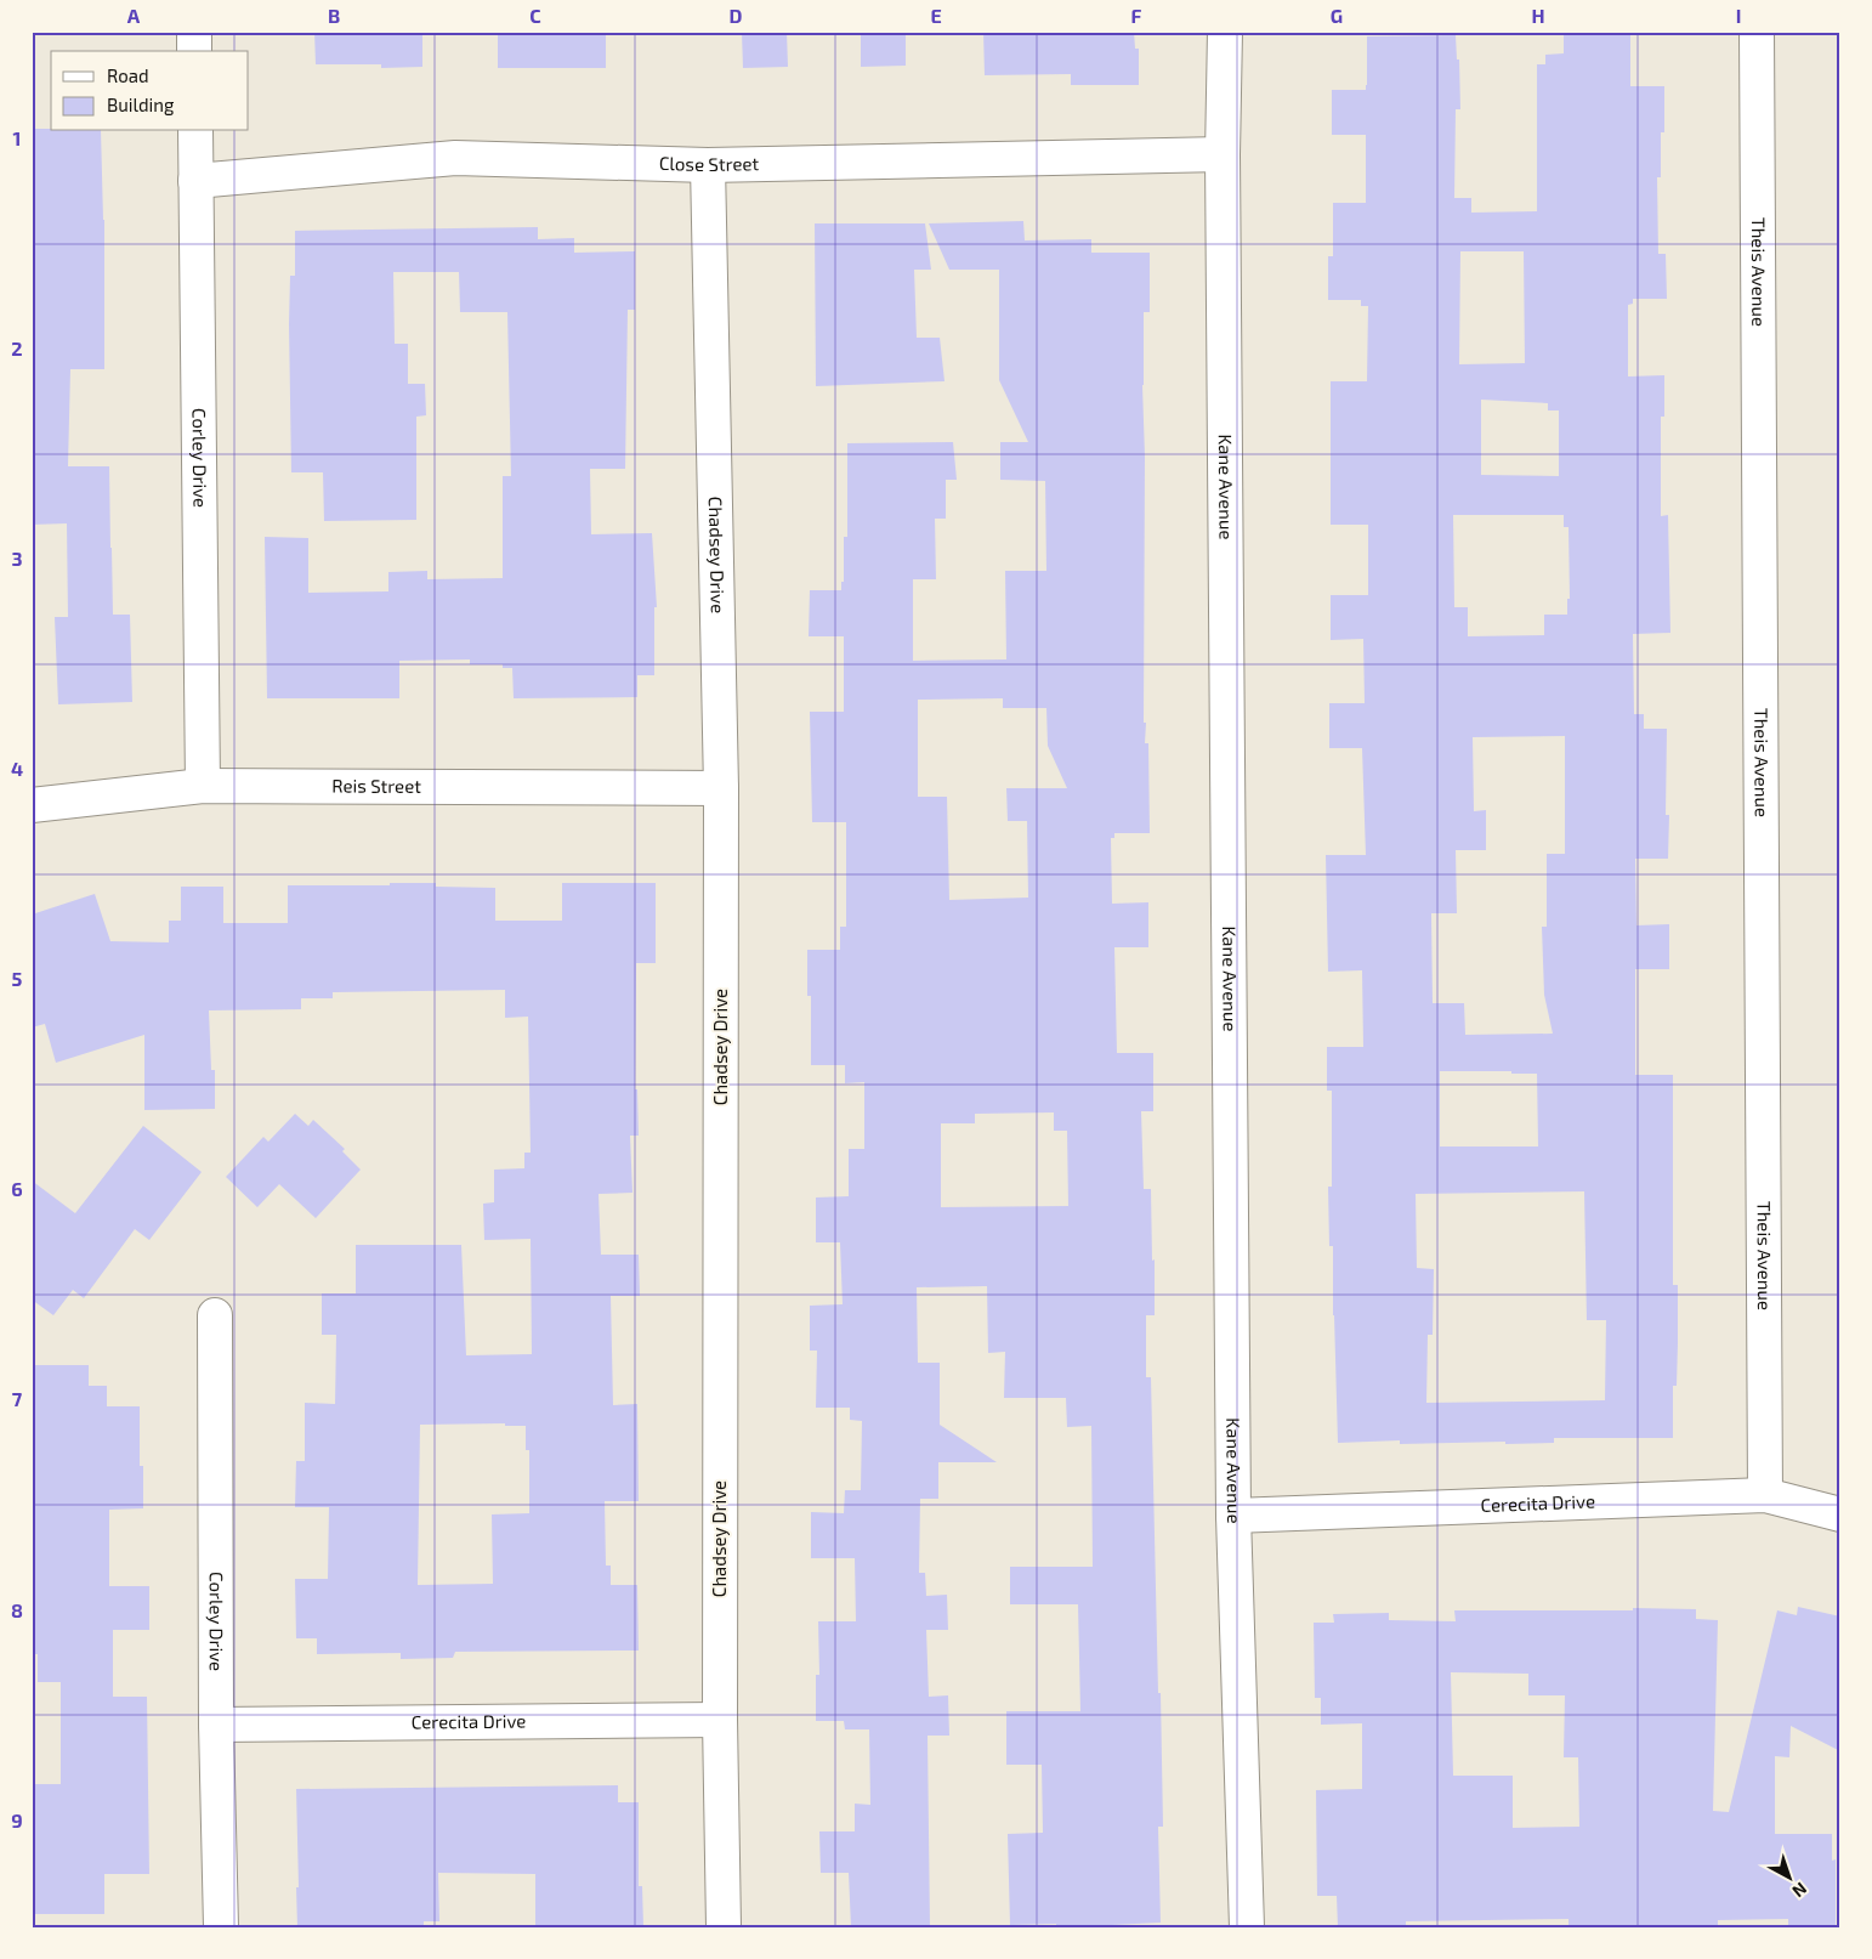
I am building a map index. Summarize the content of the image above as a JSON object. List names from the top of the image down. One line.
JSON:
{"streets":{"street":["Close Street","Theis Avenue","Corley Drive","Kane Avenue","Chadsey Drive","Reis Street","Cerecita Drive"]},"crossings":[["Close Street","Corley Drive"],["Close Street","Kane Avenue"],["Close Street","Chadsey Drive"],["Theis Avenue","Cerecita Drive"],["Corley Drive","Reis Street"],["Corley Drive","Cerecita Drive"],["Kane Avenue","Cerecita Drive"],["Chadsey Drive","Reis Street"],["Chadsey Drive","Cerecita Drive"]],"legend":["Road","Building"],"north":"bottom right","grid":{"columns":["A","B","C","D","E","F","G","H","I"],"rows":["1","2","3","4","5","6","7","8","9"]}}
